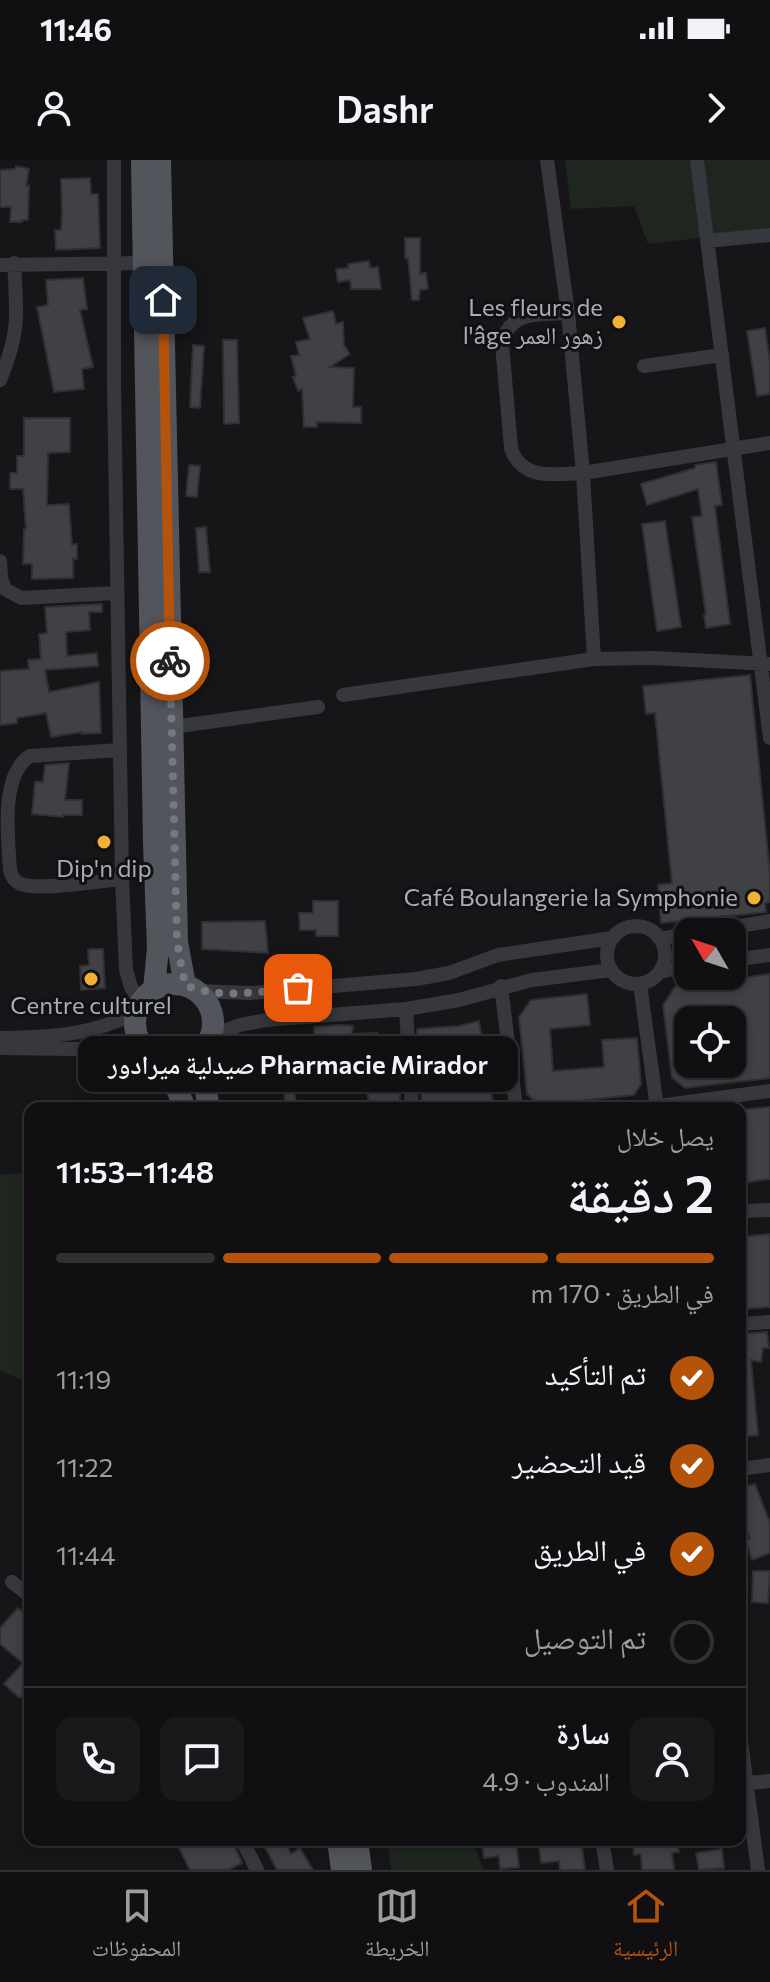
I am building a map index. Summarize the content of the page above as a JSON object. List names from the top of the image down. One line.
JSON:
{"places":["Les fleurs de l'âge زهور العمر","Dip'n dip","Café Boulangerie la Symphonie","Centre culturel","Pharmacie Mirador صيدلية ميرادور"],"north":"top left","page":{"status":"11:46","header":"Dashr","bubble":"Pharmacie Mirador صيدلية ميرادور","heading":["2 دقيقة","يصل خلال","11:48–11:53"],"panel":["سارة","المندوب · 4.9"],"bar":"في الطريق · 170 m","list":[["تم التأكيد","11:19"],["قيد التحضير","11:22"],["في الطريق","11:44"],"تم التوصيل"],"tabs":["الرئيسية","الخريطة","المحفوظات"]}}
